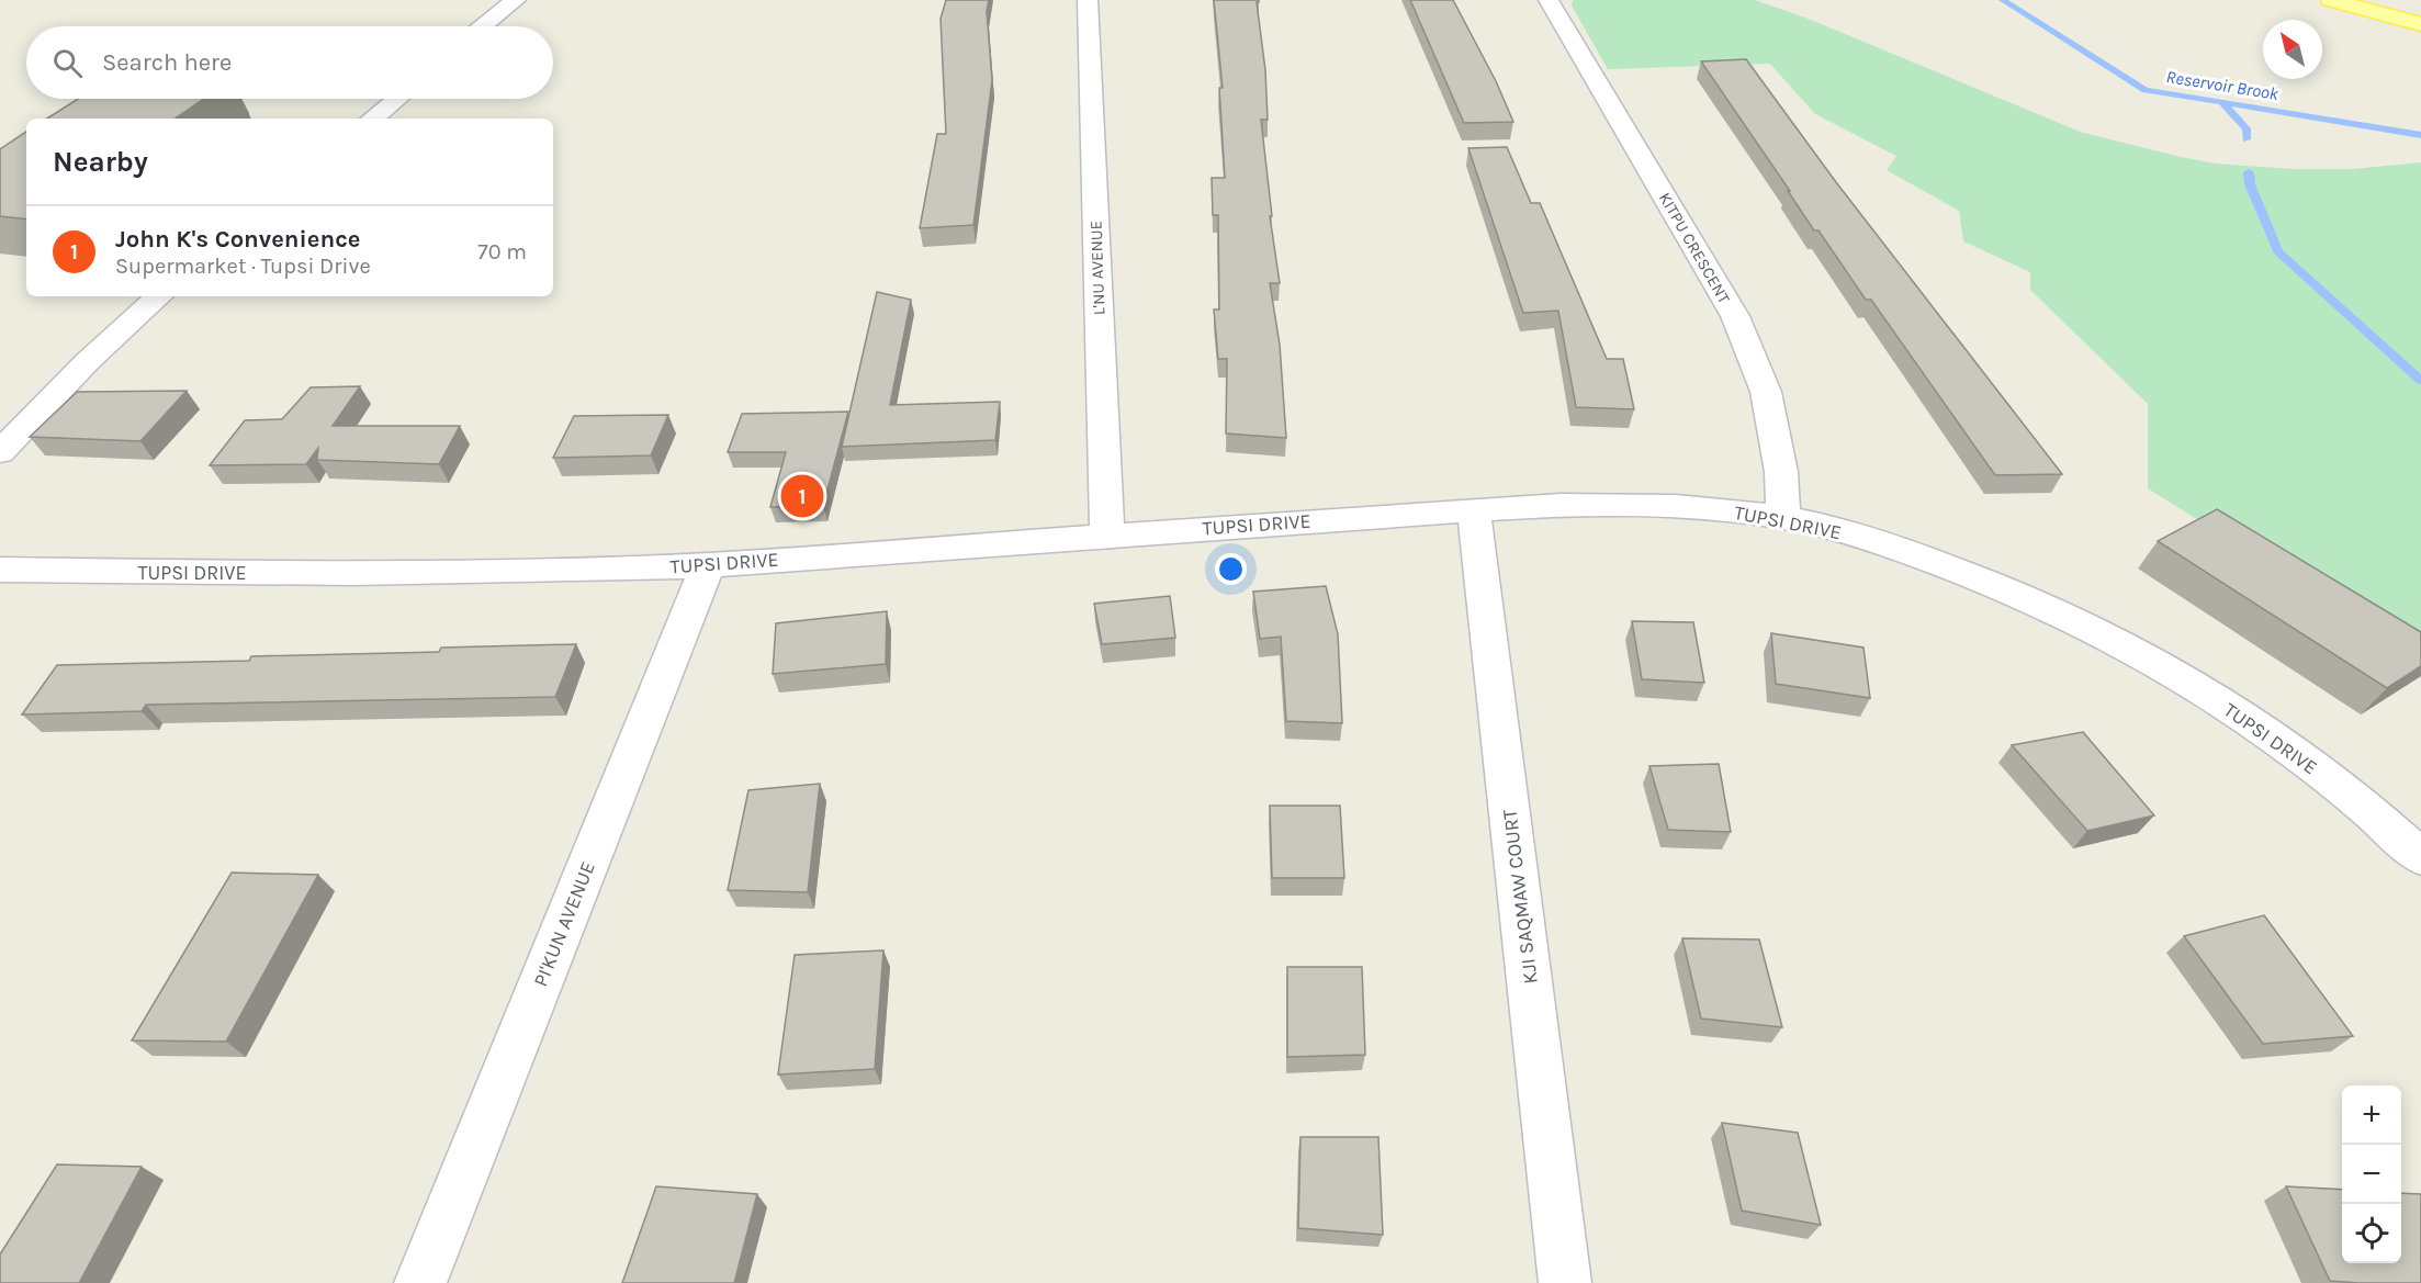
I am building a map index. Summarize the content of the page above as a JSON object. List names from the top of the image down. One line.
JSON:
{"streets":{"street":["KITPU CRESCENT","L'NU AVENUE","TUPSI DRIVE","KJI SAQMAW COURT","PI'KUN AVENUE"]},"crossings":[["KITPU CRESCENT","TUPSI DRIVE"],["L'NU AVENUE","TUPSI DRIVE"],["TUPSI DRIVE","KJI SAQMAW COURT"],["TUPSI DRIVE","PI'KUN AVENUE"]],"water":["Reservoir Brook"],"north":"top left","page":{"search":"Search here","heading":"Nearby","list":[{"mark":"1","name":"John K's Convenience","note":"Supermarket · Tupsi Drive","value":"70 m"}],"pins":"1","map_buttons":["+","−"]}}
